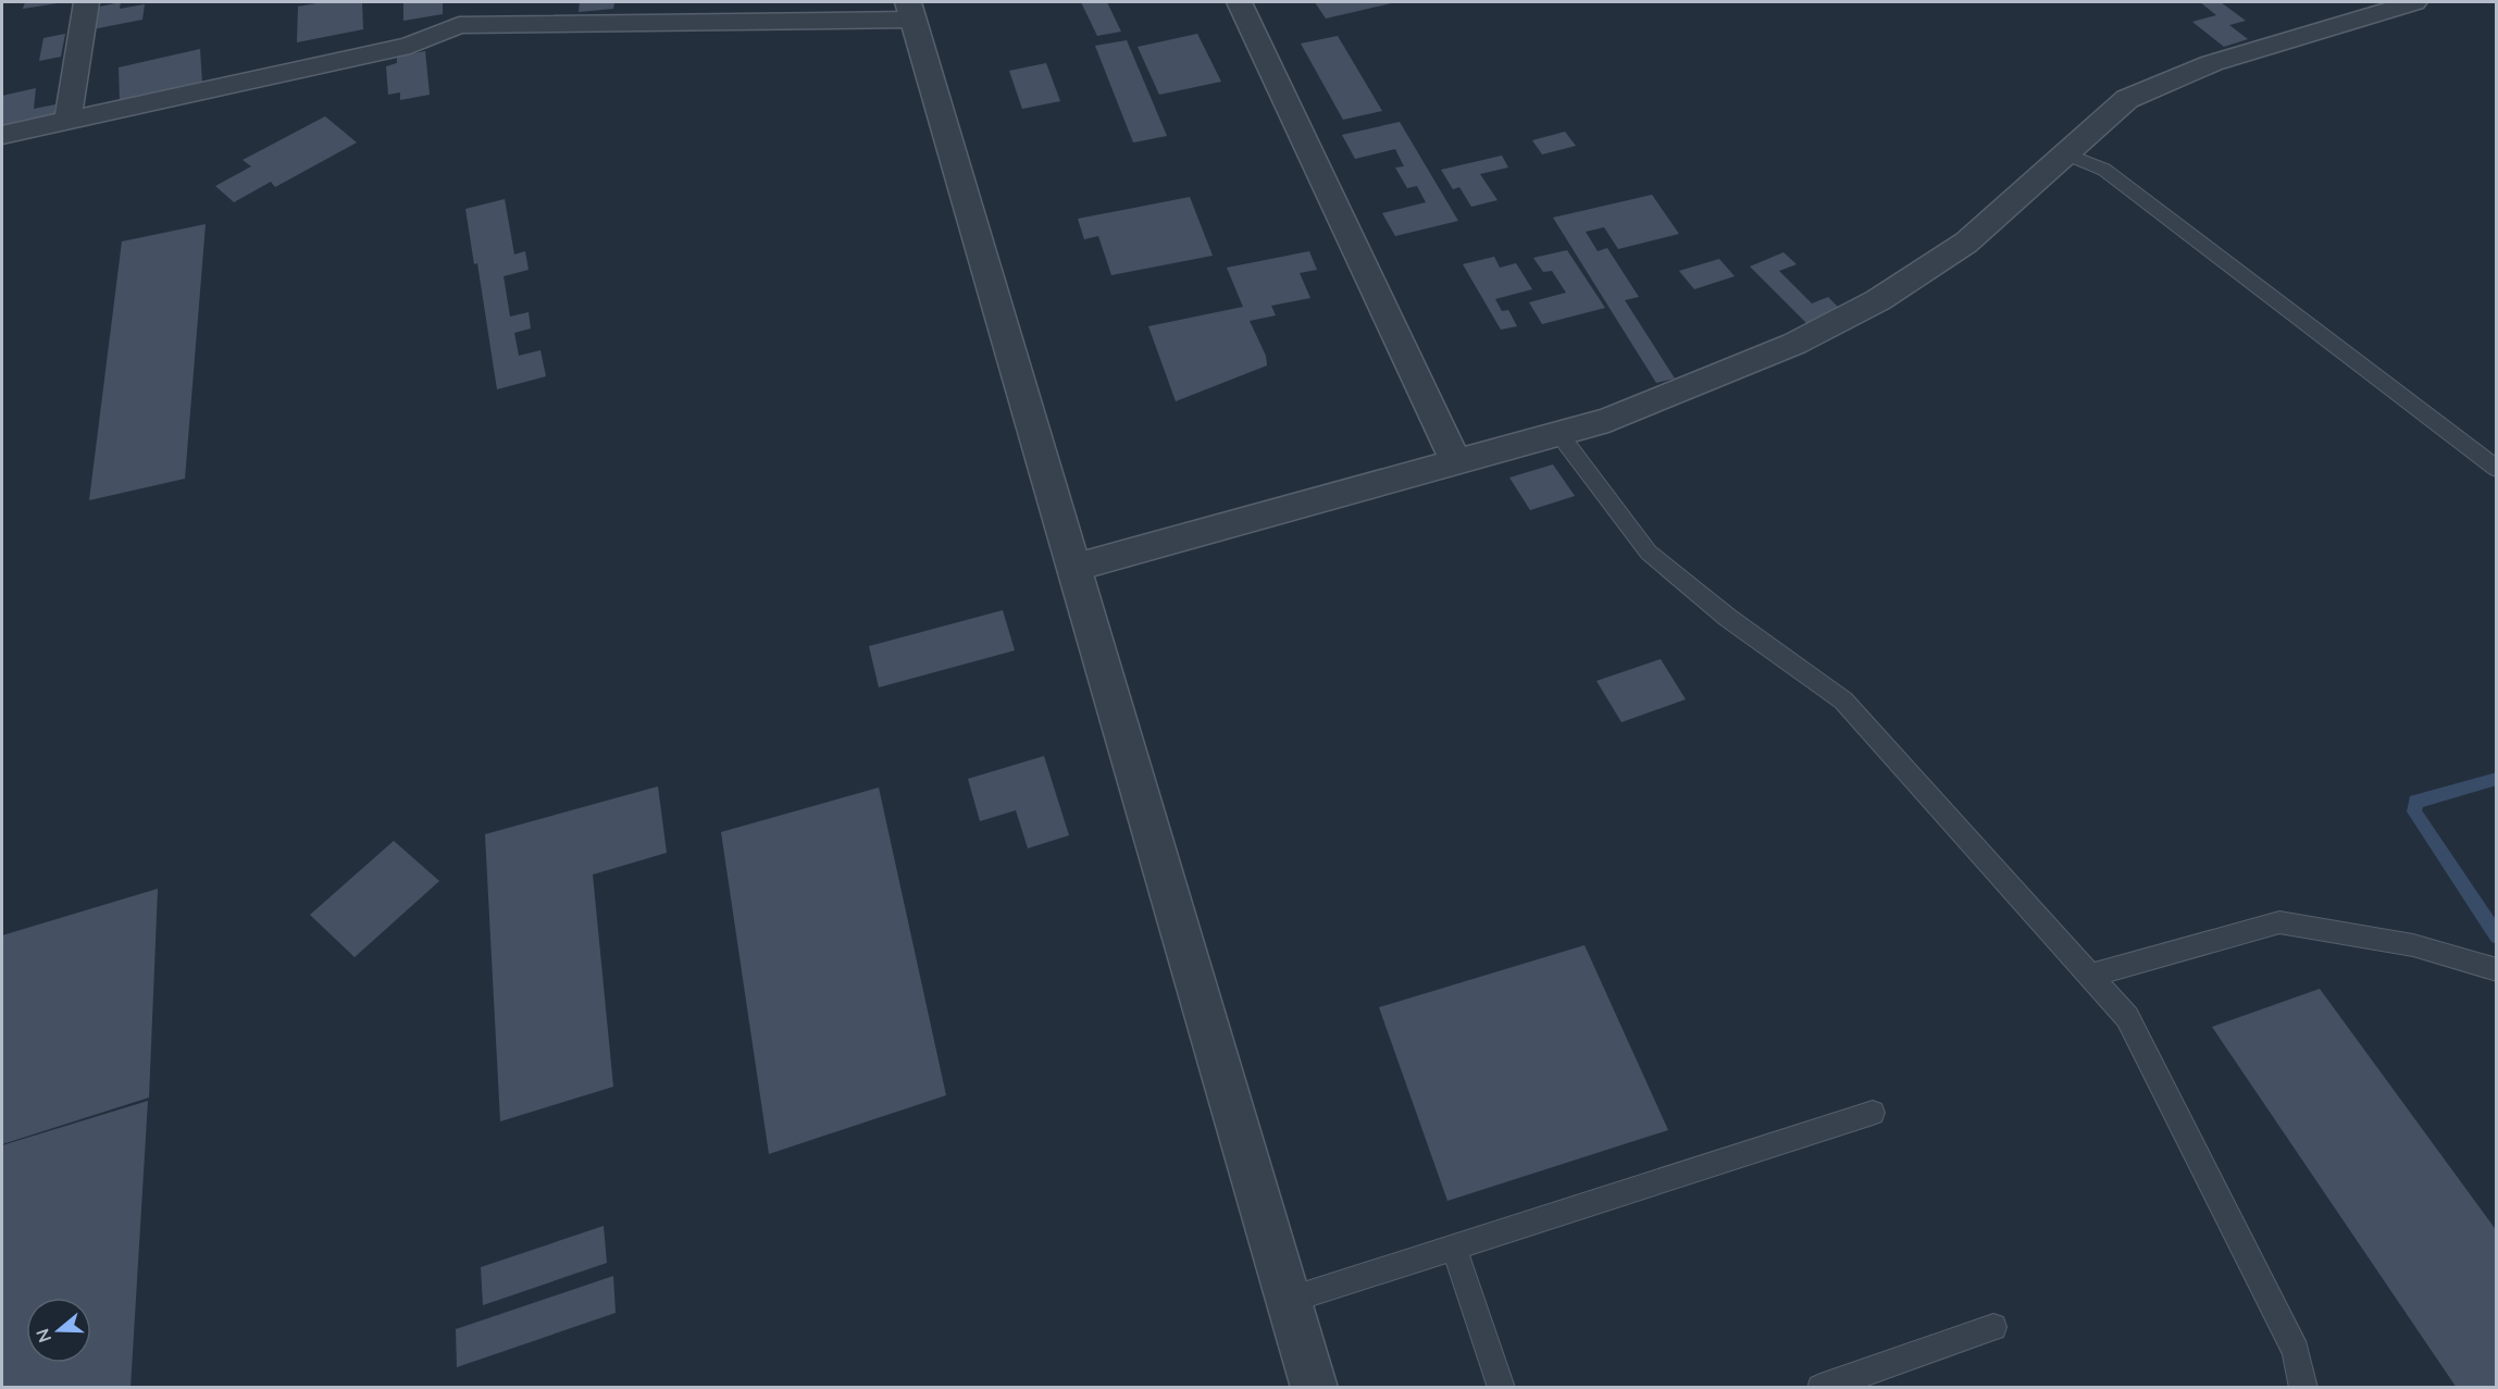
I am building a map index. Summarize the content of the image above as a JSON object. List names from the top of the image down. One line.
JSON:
{"north":"left"}
